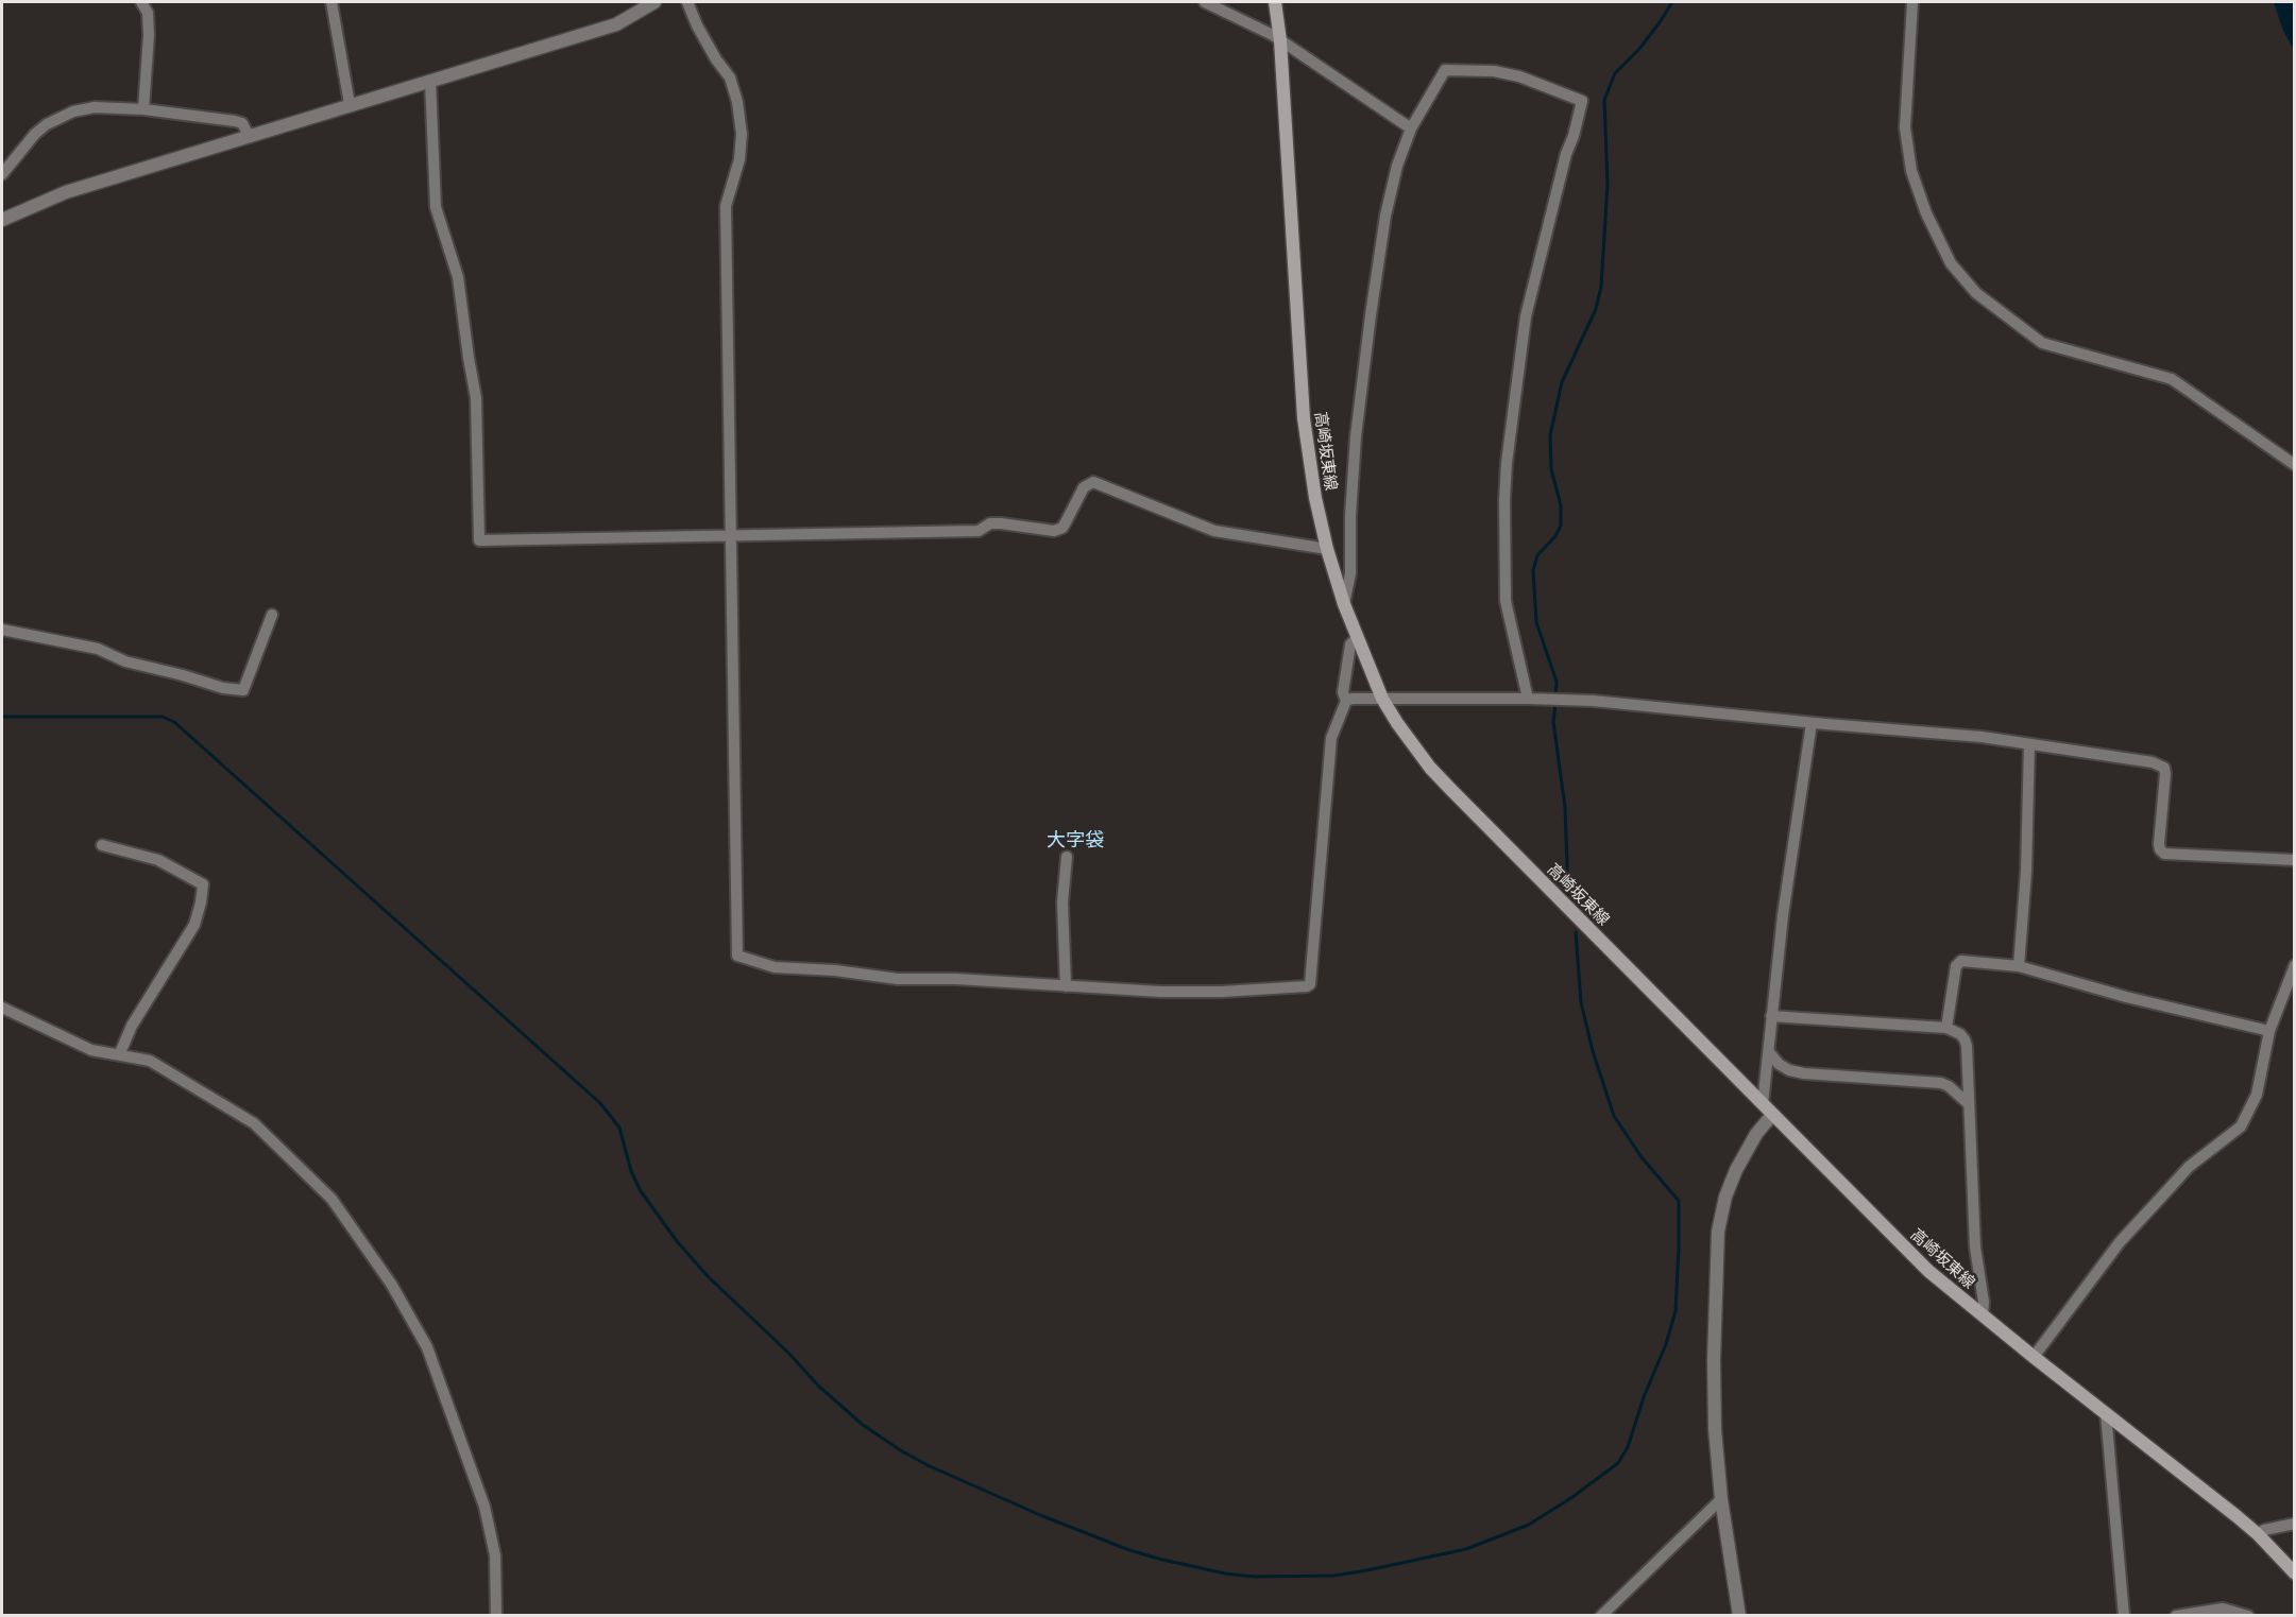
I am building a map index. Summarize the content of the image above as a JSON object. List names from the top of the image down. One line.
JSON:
{"streets":{"main road":["高崎坂東線"]},"districts":["大字袋"]}
